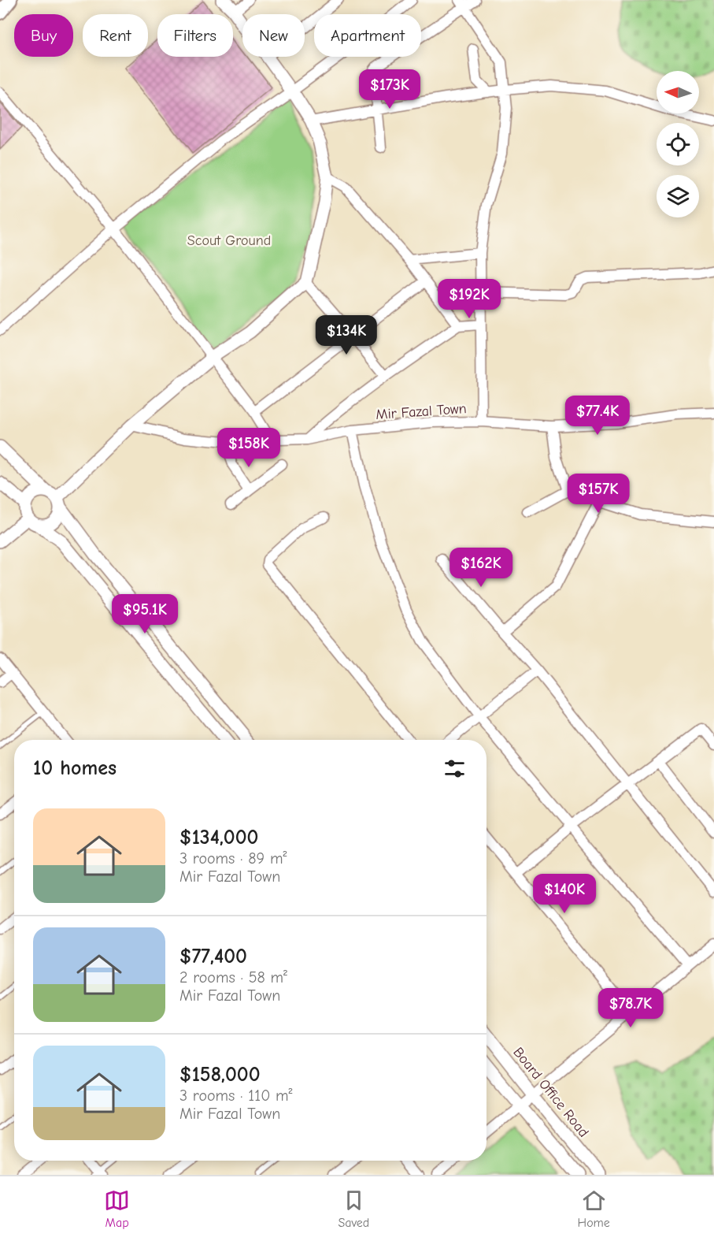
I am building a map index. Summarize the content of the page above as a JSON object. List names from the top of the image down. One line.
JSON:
{"streets":{"street":["Mir Fazal Town","Board Office Road"]},"parks":["Scout Ground"],"north":"left","page":{"chip":["Buy","Rent","Filters","New","Apartment"],"price":["$173K","$192K","$134K","$77.4K","$158K","$157K","$162K","$95.1K","$140K","$78.7K"],"heading":"10 homes","list":[{"name":"$134,000","note":"3 rooms · 89 m² · Mir Fazal Town"},{"name":"$77,400","note":"2 rooms · 58 m² · Mir Fazal Town"},{"name":"$158,000","note":"3 rooms · 110 m² · Mir Fazal Town"}],"tabs":["Map","Saved","Home"]}}
